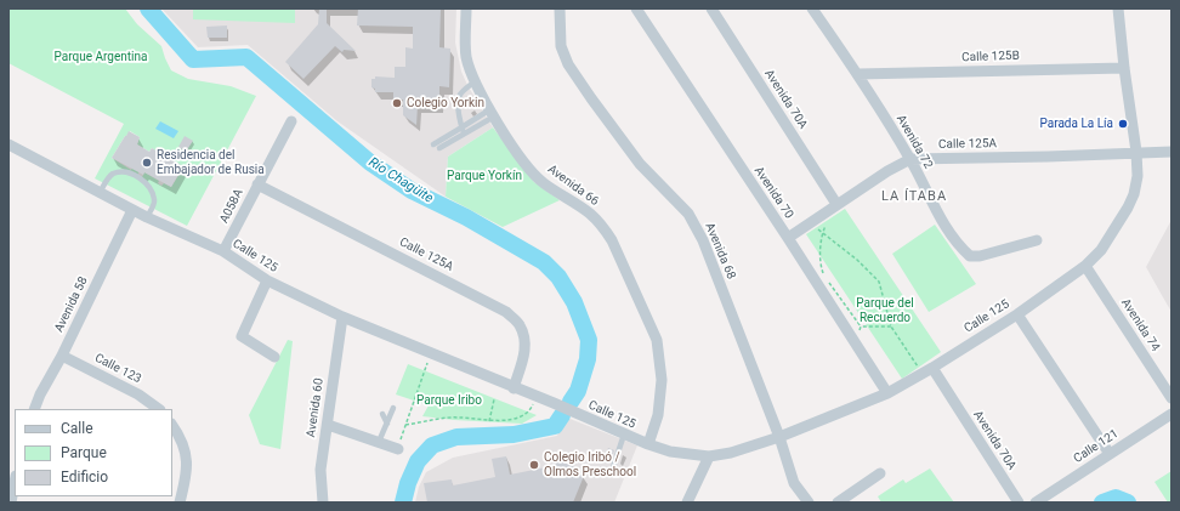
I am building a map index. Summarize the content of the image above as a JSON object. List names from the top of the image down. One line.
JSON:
{"streets":{"street":["Calle 125B","Avenida 70A","Avenida 72","Calle 125A","Avenida 66","Avenida 70","A058A","Avenida 68","Calle 125","Avenida 58","Avenida 74","Calle 123","Avenida 60","Calle 121"]},"crossings":[["Calle 125B","Avenida 72"],["Avenida 70A","Calle 125A"],["Avenida 70A","Calle 125"],["Avenida 72","Calle 125A"],["Calle 125A","Avenida 70"],["Calle 125A","A058A"],["Calle 125A","Calle 125"],["Avenida 66","Calle 125"],["Avenida 70","Calle 125"],["A058A","Calle 125"],["Avenida 68","Calle 125"],["Calle 125","Avenida 58"],["Calle 125","Avenida 74"],["Calle 125","Avenida 60"],["Avenida 58","Calle 123"]],"districts":["LA ÍTABA"],"water":["Río Chagüite"],"parks":["Parque Argentina","Parque Yorkín","Parque del Recuerdo","Parque Iribo"],"places":["Colegio Yorkin","Parada La Lía","Residencia del Embajador de Rusia","Colegio Iribó / Olmos Preschool"],"legend":["Calle","Parque","Edificio"]}
